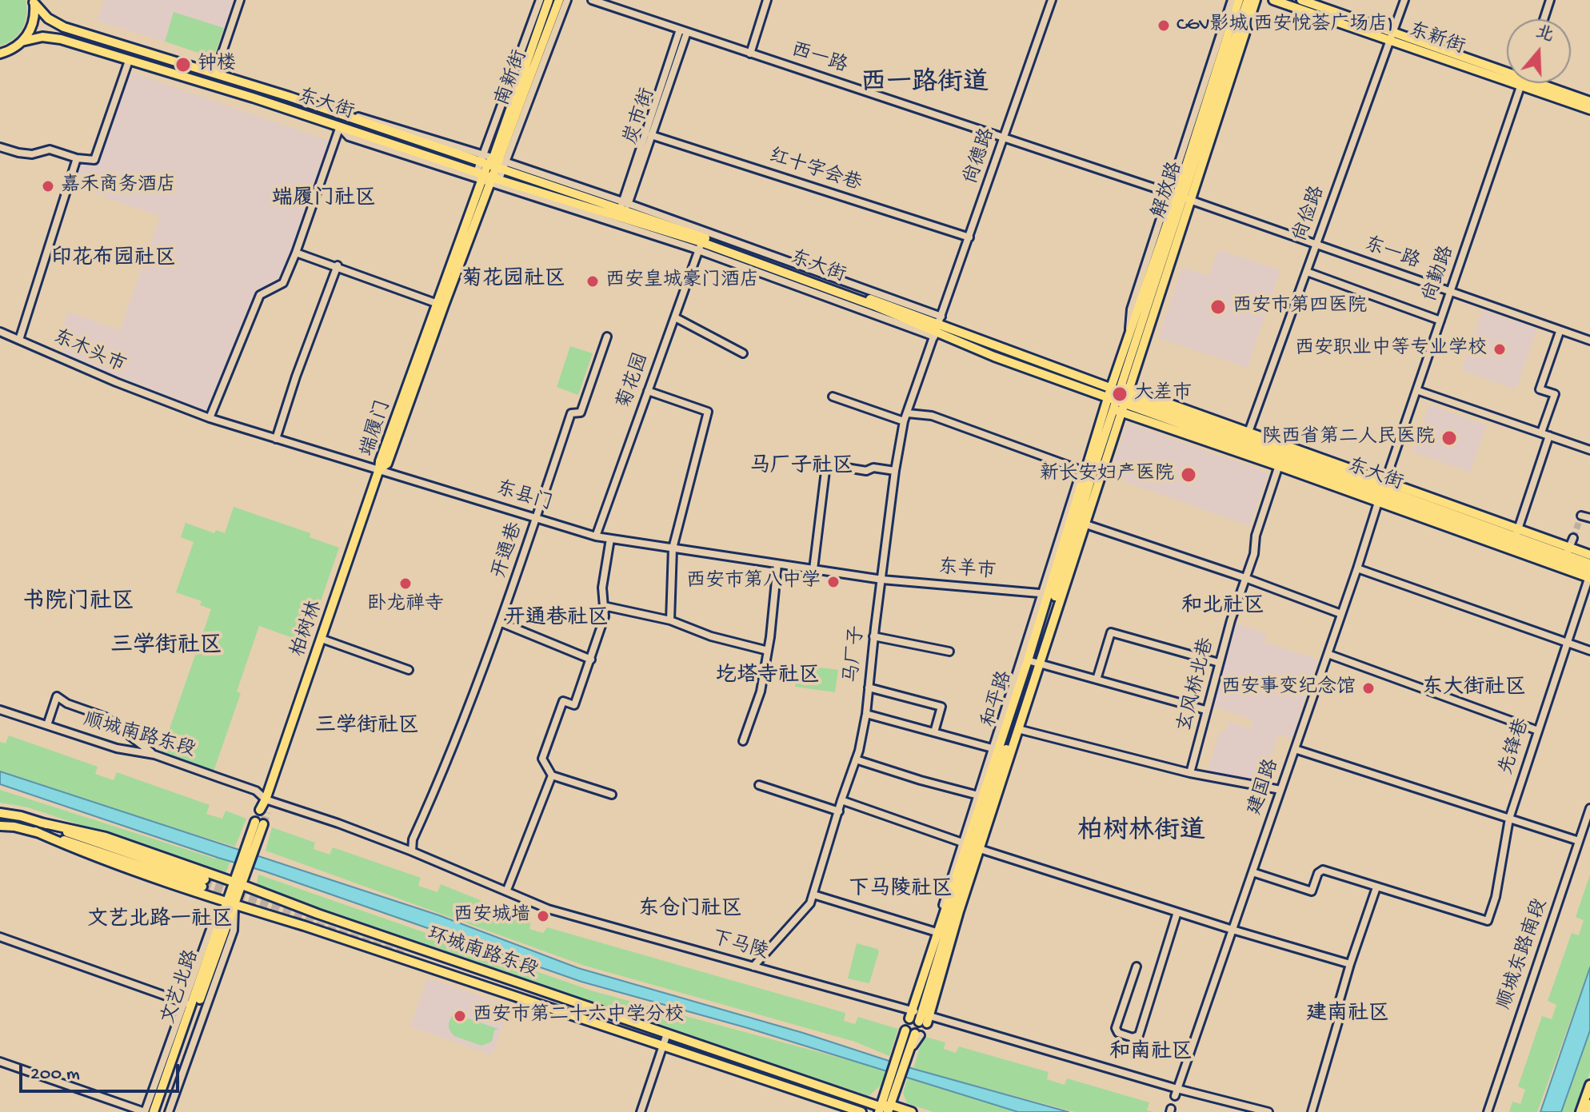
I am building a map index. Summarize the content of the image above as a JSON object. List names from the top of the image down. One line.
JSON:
{"streets":{"main road":["东新街","南新街","东大街","解放路","端履门","柏树林","和平路","环城南路东段","文艺北路"],"street":["西一路","炭市街","尚德路","红十字会巷","尚俭路","东一路","尚勤路","东木头市","菊花园","东县门","开通巷","东羊市","马厂子","玄风桥北巷","顺城南路东段","先锋巷","建国路","下马陵","顺城东路南段"]},"crossings":[["东新街","尚俭路"],["西一路","炭市街"],["西一路","尚德路"],["西一路","解放路"],["西一路","东一路"],["南新街","东大街"],["南新街","端履门"],["东大街","炭市街"],["东大街","尚德路"],["东大街","解放路"],["东大街","尚俭路"],["东大街","尚勤路"],["东大街","菊花园"],["东大街","端履门"],["东大街","马厂子"],["东大街","玄风桥北巷"],["东大街","和平路"],["东大街","先锋巷"],["东大街","建国路"],["炭市街","红十字会巷"],["尚德路","红十字会巷"],["尚德路","马厂子"],["解放路","东一路"],["解放路","和平路"],["尚俭路","东一路"],["东一路","尚勤路"],["尚勤路","建国路"],["东木头市","东县门"],["菊花园","东县门"],["端履门","东县门"],["端履门","柏树林"],["东县门","开通巷"],["东县门","东羊市"],["东县门","柏树林"],["东县门","马厂子"],["开通巷","下马陵"],["东羊市","马厂子"],["东羊市","和平路"],["柏树林","顺城南路东段"],["柏树林","下马陵"],["马厂子","下马陵"],["和平路","下马陵"],["顺城南路东段","下马陵"],["建国路","下马陵"],["环城南路东段","文艺北路"]],"districts":["西一路街道","端履门社区","印花布园社区","菊花园社区","马厂子社区","书院门社区","和北社区","开通巷社区","三学街社区","圪塔寺社区","东大街社区","三学街社区","柏树林街道","下马陵社区","东仓门社区","文艺北路一社区","建南社区","和南社区"],"places":["CGV影城(西安悦荟广场店)","钟楼","嘉禾商务酒店","西安皇城豪门酒店","西安市第四医院","西安职业中等专业学校","大差市","陕西省第二人民医院","新长安妇产医院","西安市第八中学","卧龙禅寺","西安事变纪念馆","西安城墙","西安市第二十六中学分校"],"scale_bar":"200 m","north":"top"}
